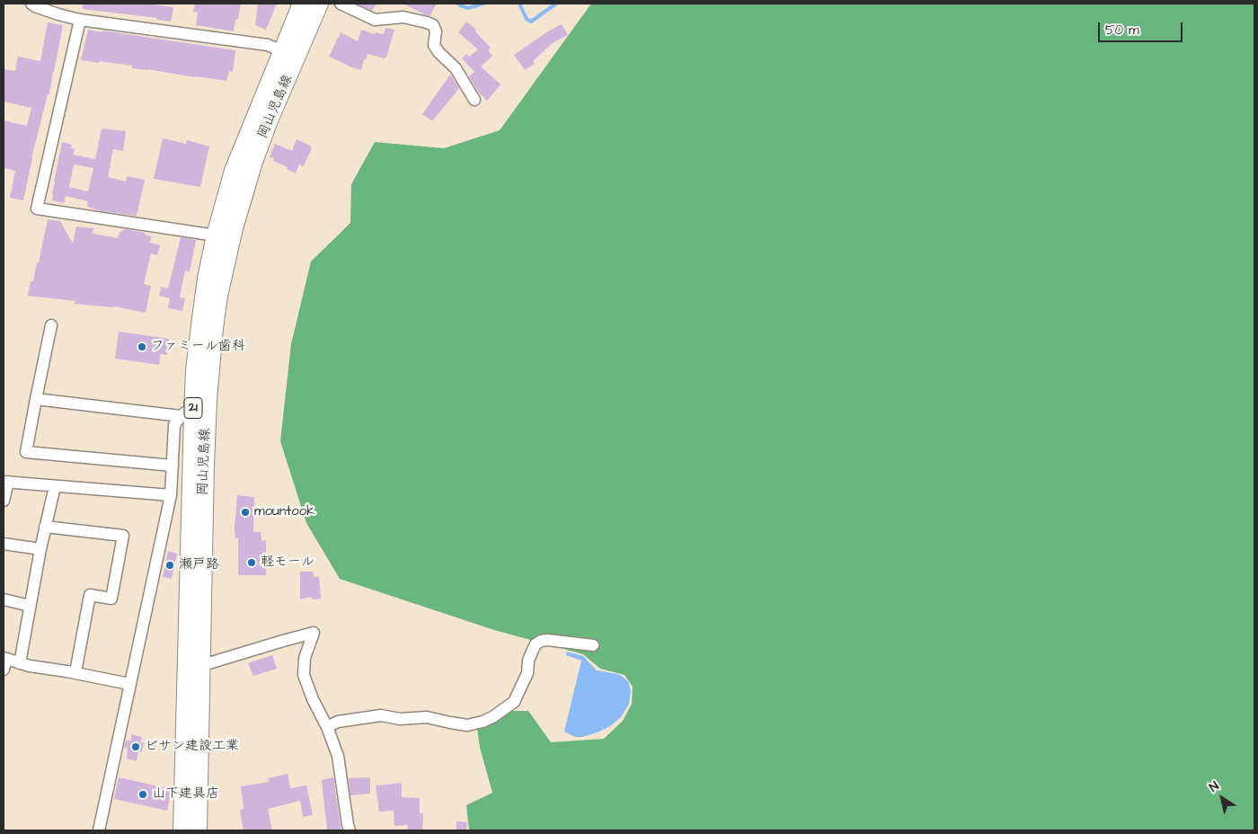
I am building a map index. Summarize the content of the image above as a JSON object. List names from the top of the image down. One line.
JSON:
{"streets":{"main road":["岡山児島線","21"]},"places":["ファミール歯科","mountook","軽モール","瀬戸路","ビサン建設工業","山下建具店"],"scale_bar":"50 m","north":"top left"}
